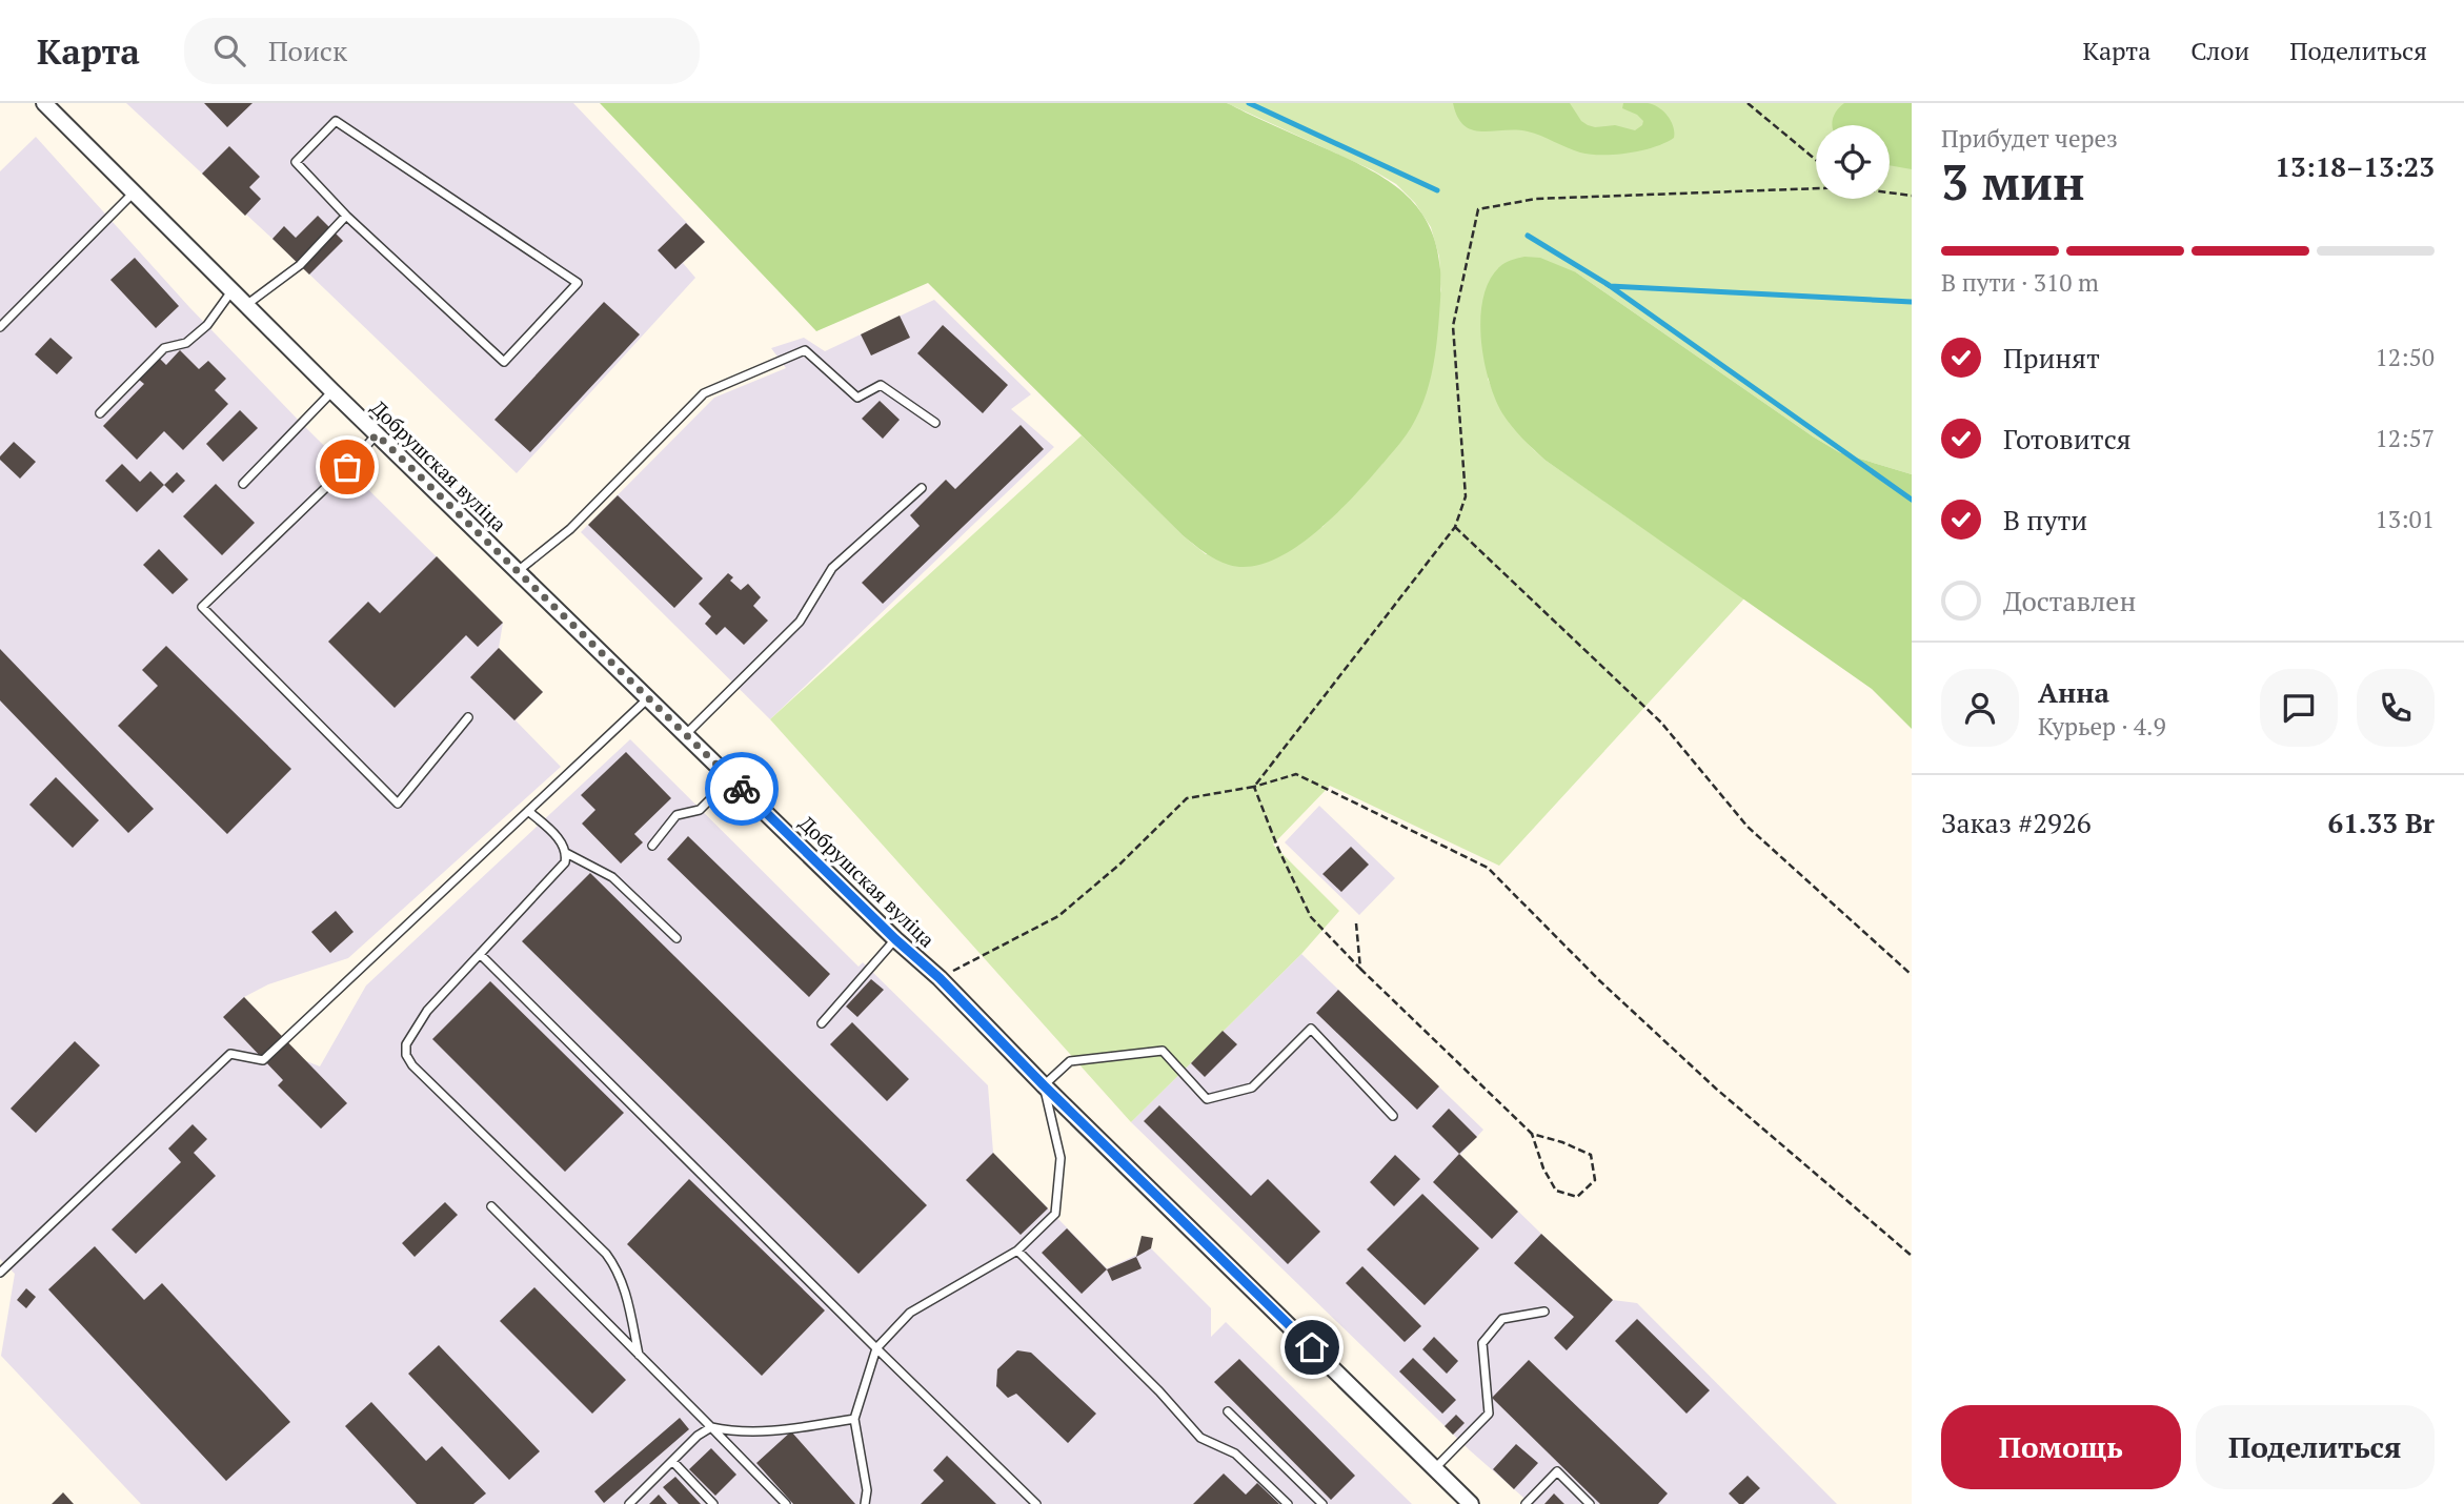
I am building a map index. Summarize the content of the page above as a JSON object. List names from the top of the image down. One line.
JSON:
{"streets":{"street":["Добрушская вуліца"]},"page":{"header":"Карта","search":"Поиск","nav":["Карта","Слои","Поделиться"],"heading":["3 мин","Прибудет через","13:18–13:23"],"panel":["Анна","Курьер · 4.9","Заказ #2926","61.33 Br"],"bar":"В пути · 310 m","list":[["Принят","12:50"],["Готовится","12:57"],["В пути","13:01"],"Доставлен"],"buttons":["Помощь","Поделиться"]}}
